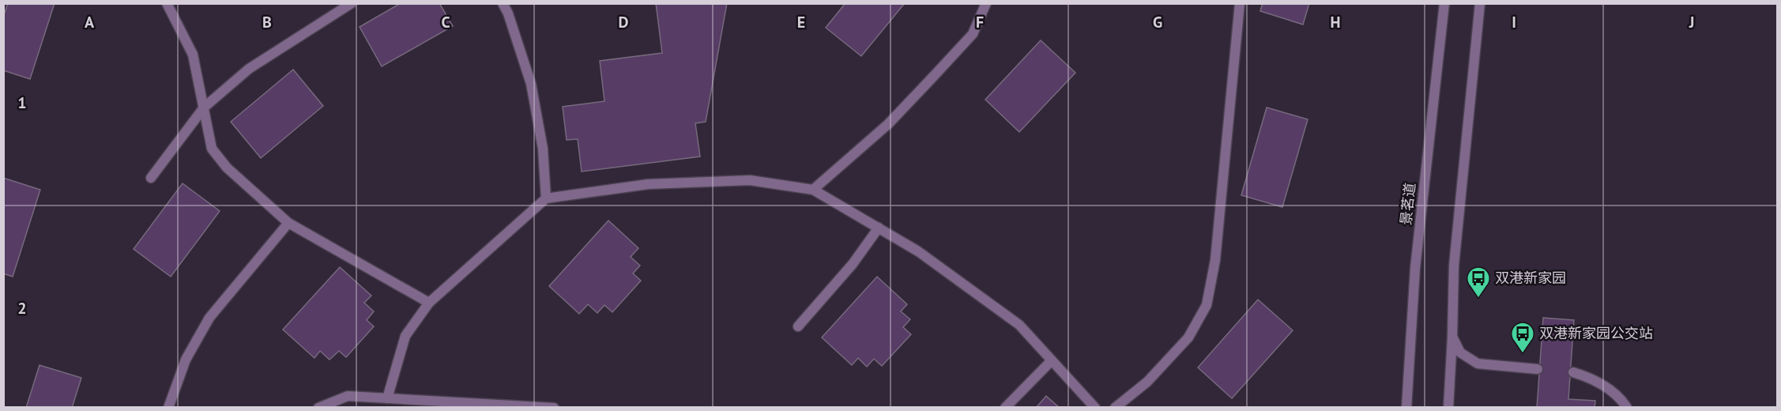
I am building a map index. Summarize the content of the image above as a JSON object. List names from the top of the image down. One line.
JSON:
{"streets":{"street":["景茗道"]},"places":{"bus stop":["双港新家园","双港新家园公交站"]},"grid":{"columns":["A","B","C","D","E","F","G","H","I","J"],"rows":["1","2"]}}
